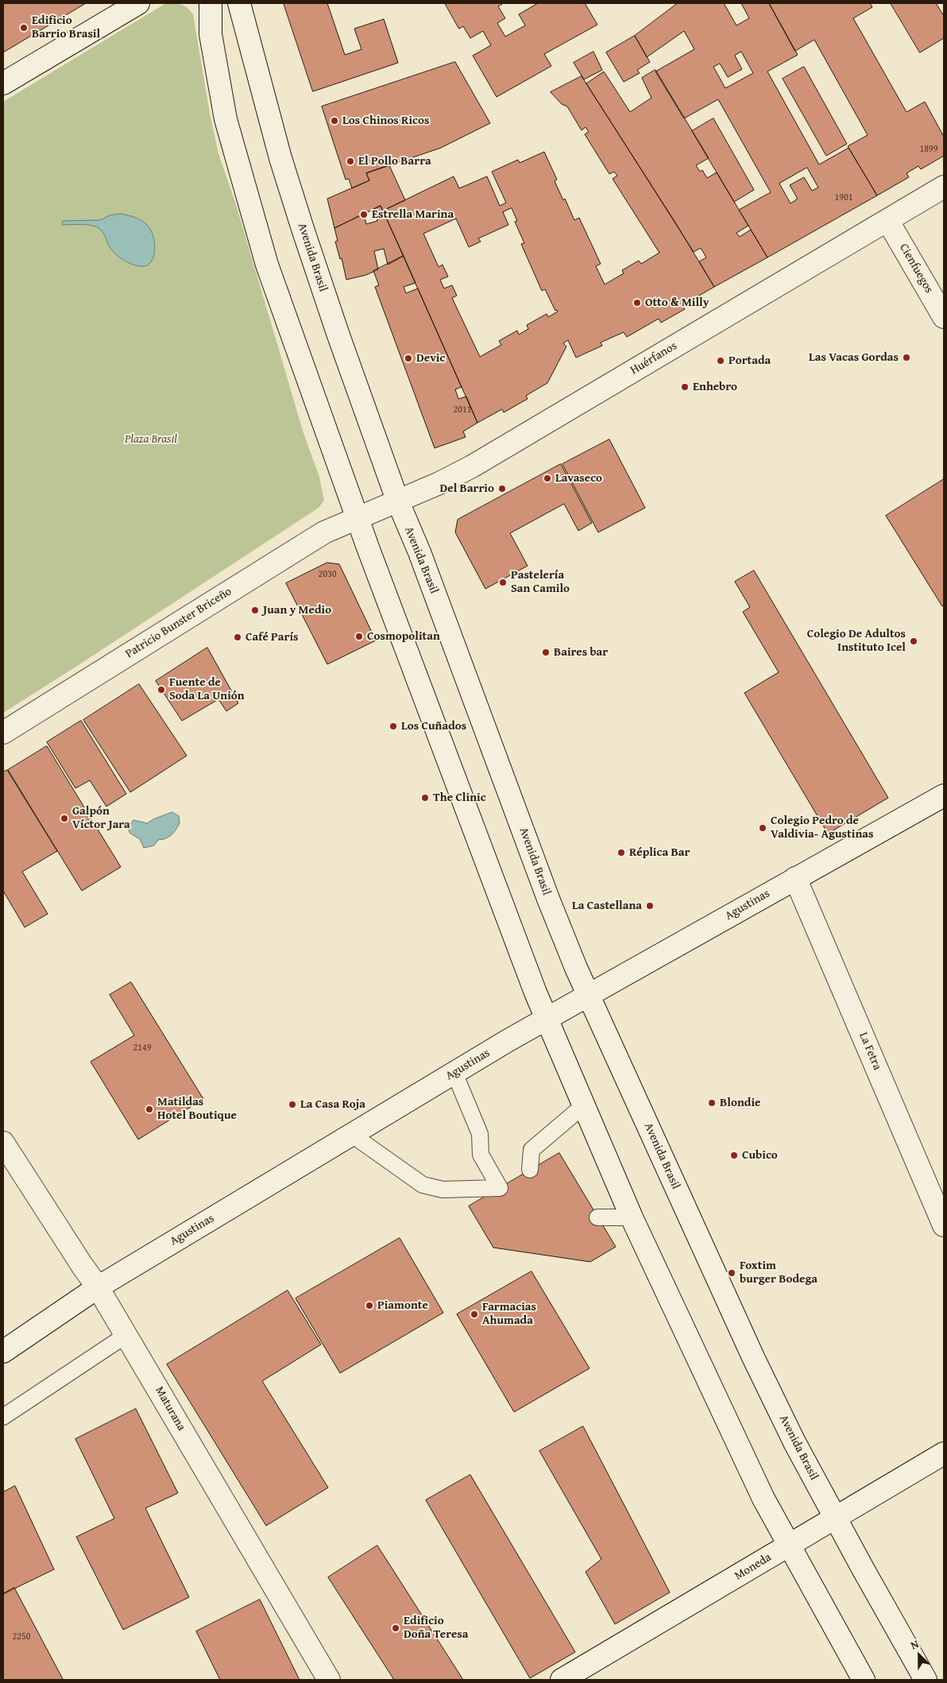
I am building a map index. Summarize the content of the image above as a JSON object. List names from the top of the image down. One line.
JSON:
{"streets":{"street":["Avenida Brasil","Cienfuegos","Huérfanos","Patricio Bunster Briceño","Agustinas","La Fetra","Maturana","Moneda"]},"crossings":[["Avenida Brasil","Huérfanos"],["Avenida Brasil","Agustinas"],["Avenida Brasil","Moneda"],["Cienfuegos","Huérfanos"],["Huérfanos","Patricio Bunster Briceño"],["Agustinas","La Fetra"],["Agustinas","Maturana"]],"parks":["Plaza Brasil"],"places":["Edificio Barrio Brasil","Los Chinos Ricos","El Pollo Barra","Estrella Marina","Otto & Milly","Las Vacas Gordas","Devic","Portada","Enhebro","Lavaseco","Del Barrio","Pastelería San Camilo","Juan y Medio","Cosmopolitan","Café París","Colegio De Adultos Instituto Icel","Baires bar","Fuente de Soda La Unión","Los Cuñados","The Clinic","Galpón Víctor Jara","Colegio Pedro de Valdivia- Agustinas","Réplica Bar","La Castellana","Blondie","La Casa Roja","Matildas Hotel Boutique","Cubico","Foxtim burger Bodega","Piamonte","Farmacias Ahumada","Edificio Doña Teresa"],"house_numbers":["1899","1901","2011","2030","2149","2250"],"north":"top left"}
